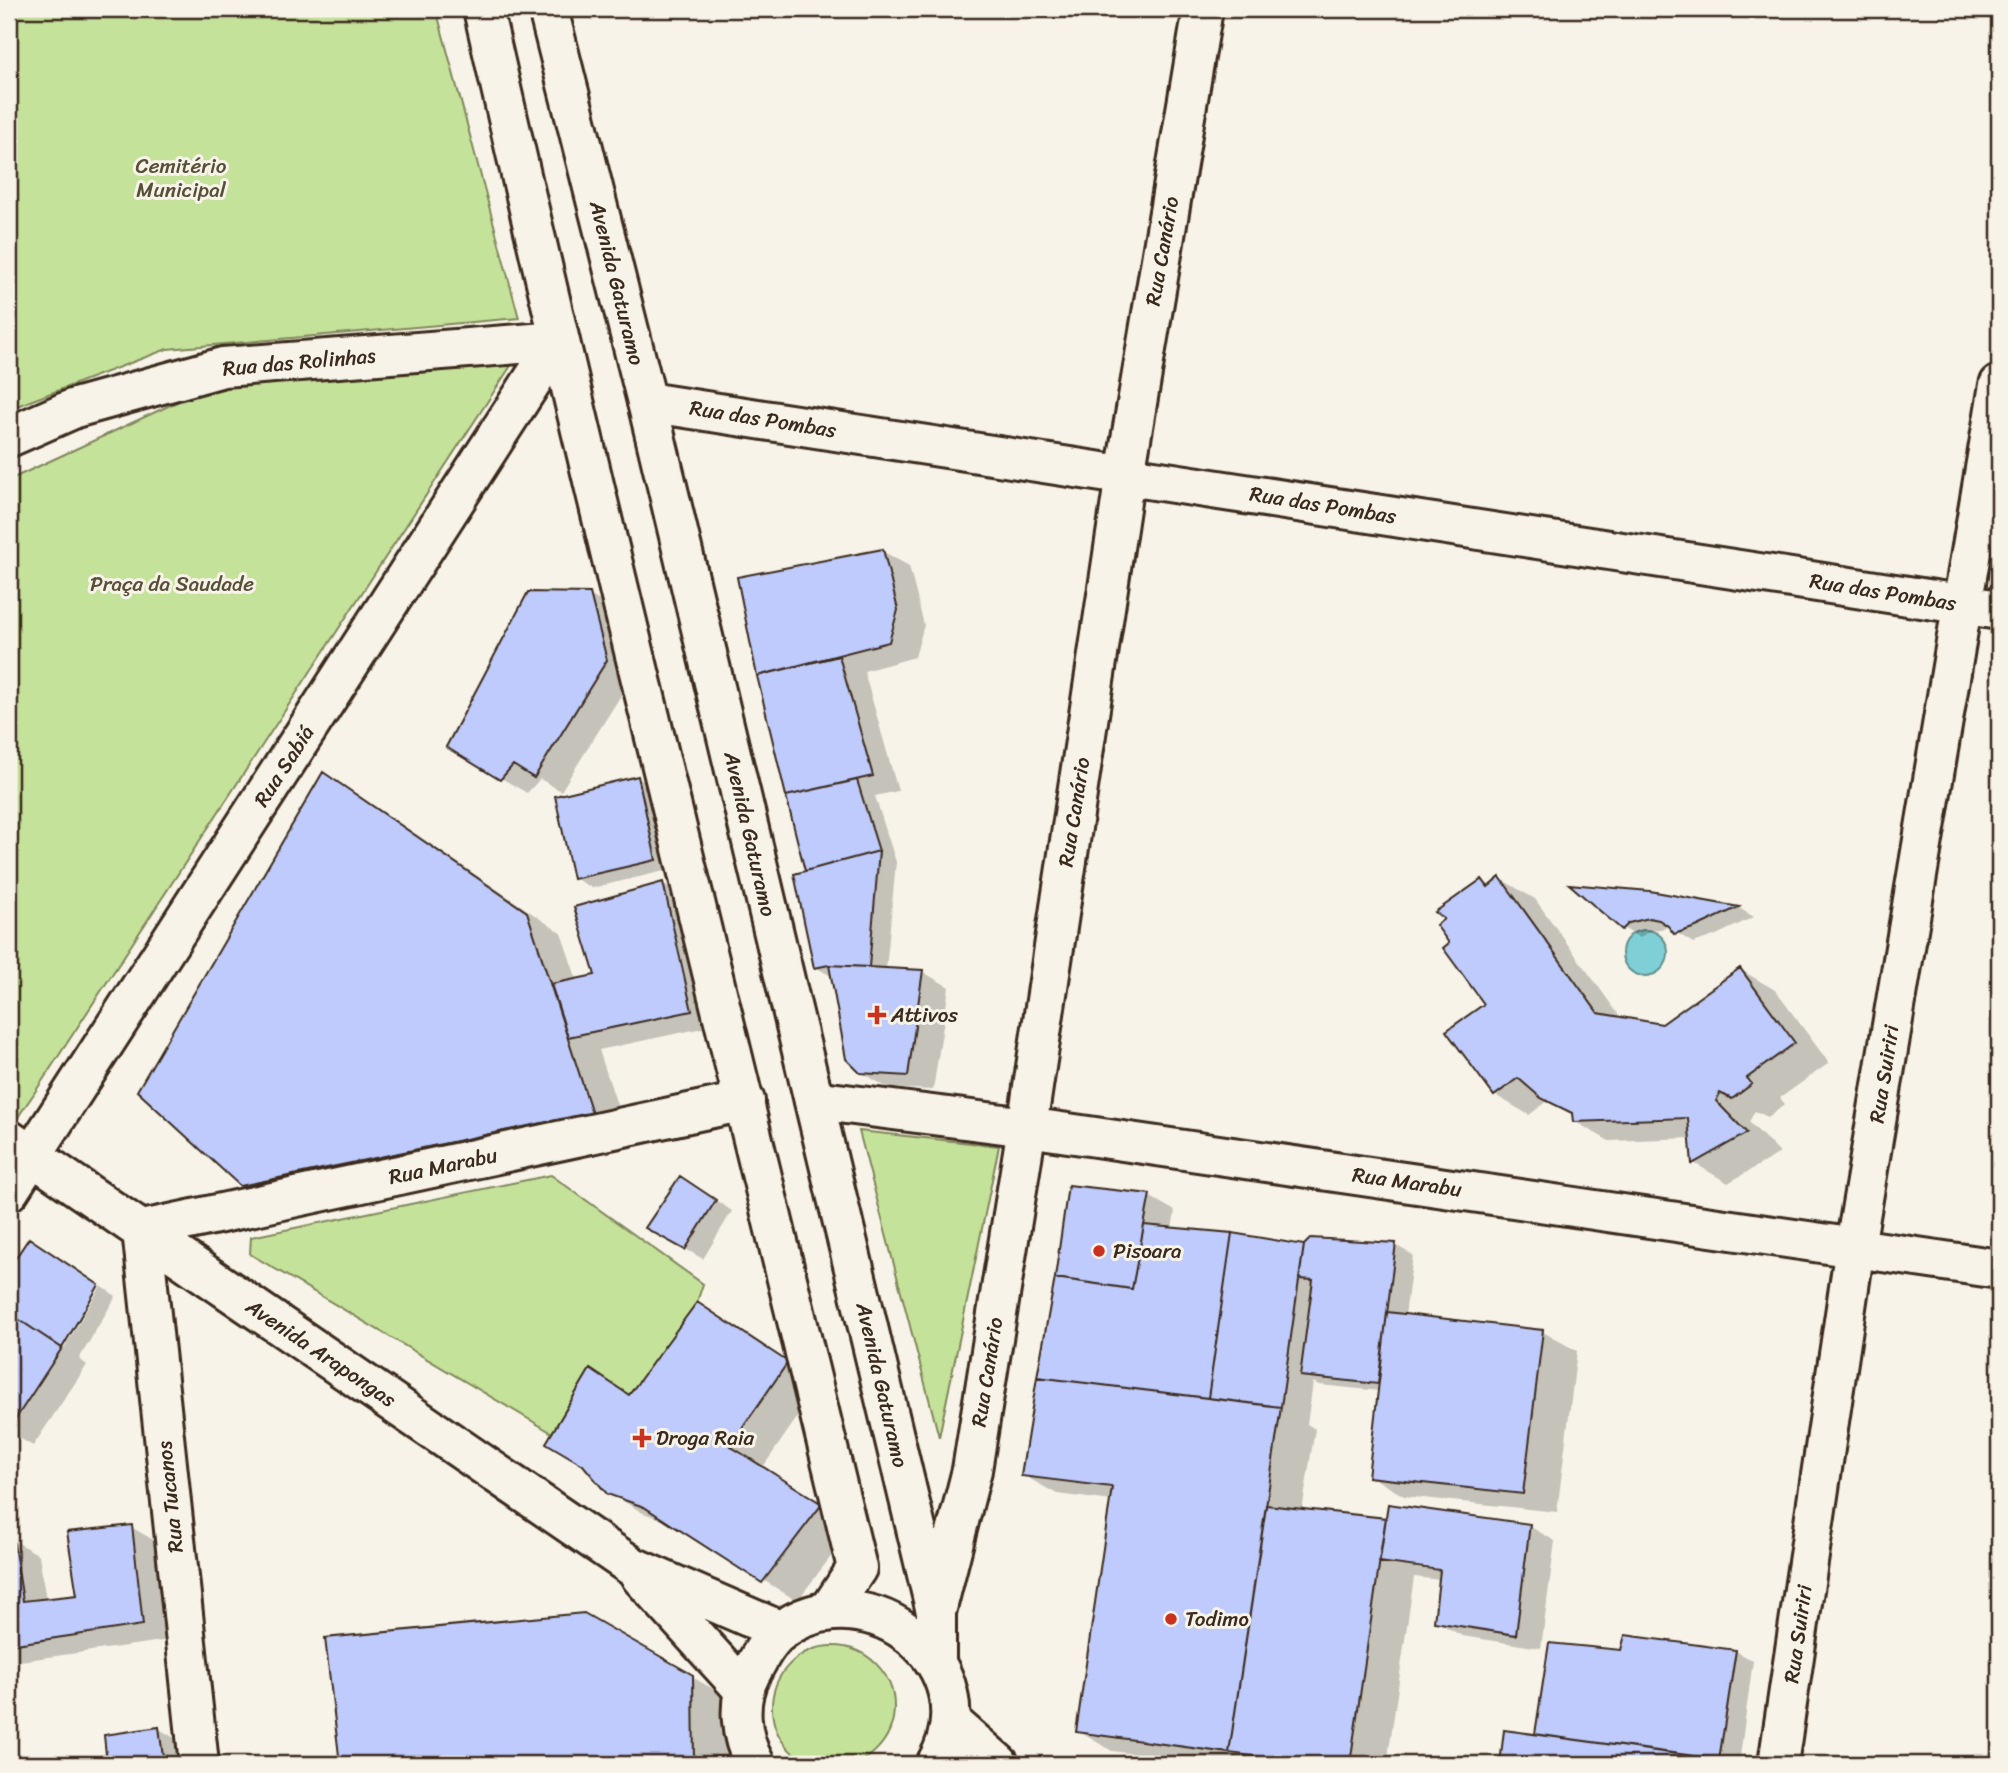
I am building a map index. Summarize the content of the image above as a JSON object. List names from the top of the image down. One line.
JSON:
{"streets":{"street":["Rua Canário","Avenida Gaturamo","Rua das Rolinhas","Rua das Pombas","Rua Sabiá","Rua Suiriri","Rua Marabu","Avenida Arapongas","Rua Tucanos"]},"crossings":[["Rua Canário","Avenida Gaturamo"],["Rua Canário","Rua das Pombas"],["Rua Canário","Rua Marabu"],["Avenida Gaturamo","Rua das Pombas"],["Avenida Gaturamo","Rua Marabu"],["Rua das Rolinhas","Rua Sabiá"],["Rua das Pombas","Rua Suiriri"],["Rua Sabiá","Avenida Arapongas"],["Rua Suiriri","Rua Marabu"],["Rua Marabu","Avenida Arapongas"],["Rua Marabu","Rua Tucanos"],["Avenida Arapongas","Rua Tucanos"]],"parks":["Cemitério Municipal","Praça da Saudade"],"places":{"health":["Attivos","Droga Raia"],"other":["Pisoara","Todimo"]}}
